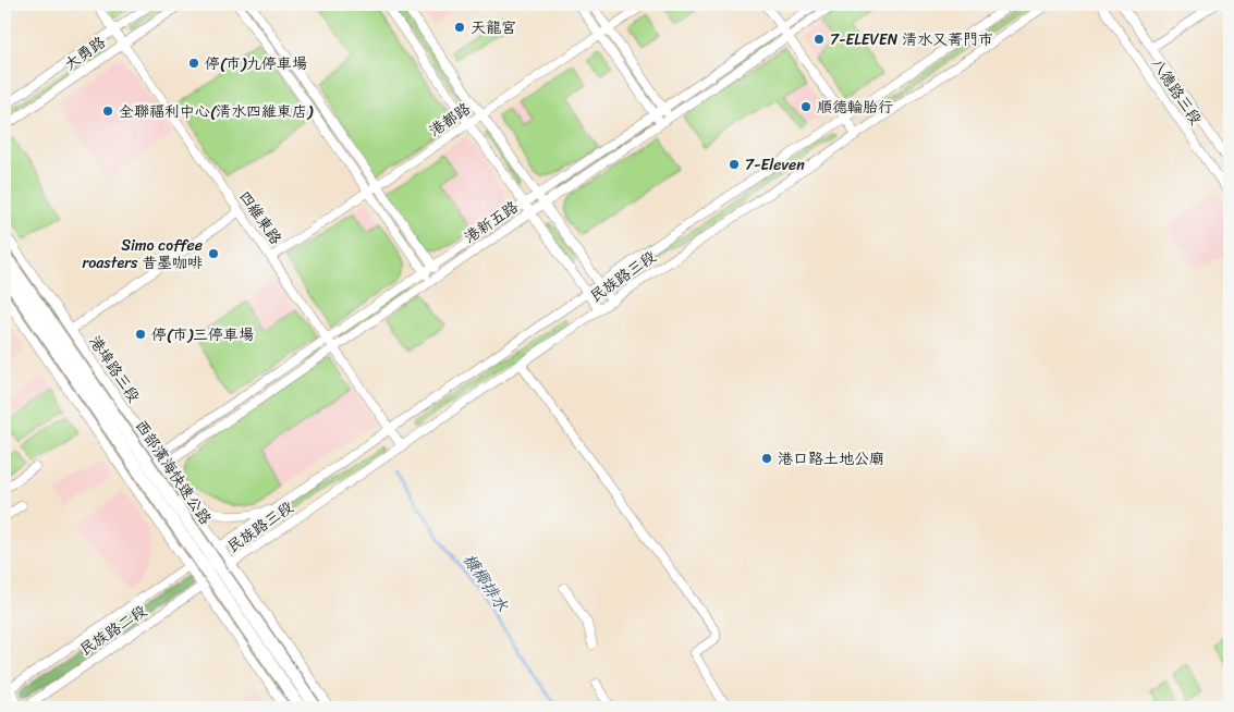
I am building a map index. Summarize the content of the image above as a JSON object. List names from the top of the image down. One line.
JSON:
{"streets":{"highway":["西部濱海快速公路"],"street":["大勇路","八德路三段","港都路","四維東路","港新五路","民族路三段","港埠路三段","民族路二段"]},"crossings":[["大勇路","四維東路"],["港都路","四維東路"],["四維東路","港新五路"],["四維東路","民族路三段"],["港新五路","港埠路三段"],["民族路三段","港埠路三段"],["民族路三段","民族路二段"]],"water":["槺榔排水"],"places":["天龍宮","7-ELEVEN 清水又菁門市","停(市)九停車場","順德輪胎行","全聯福利中心(清水四維東店)","7-Eleven","Simo coffee roasters 昔墨咖啡","停(市)三停車場","港口路土地公廟"]}
